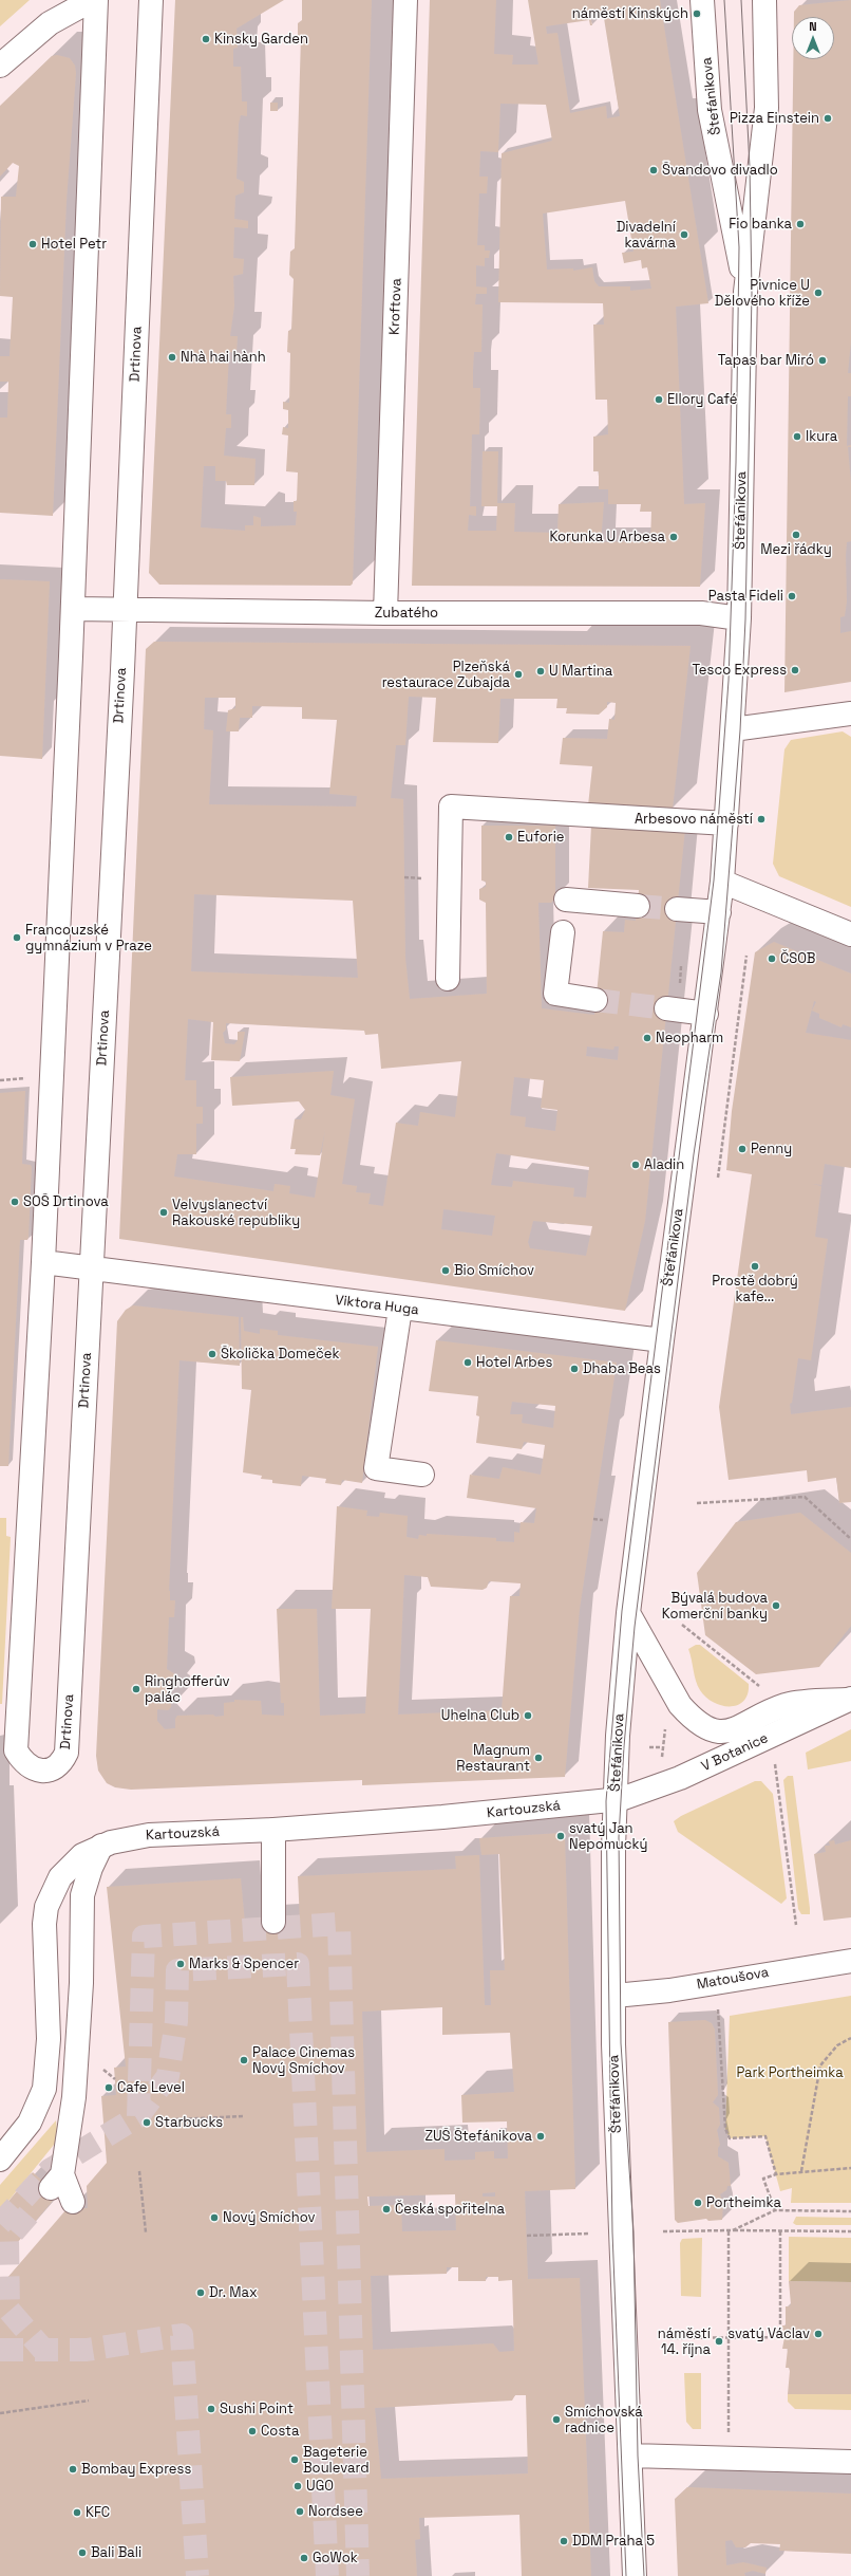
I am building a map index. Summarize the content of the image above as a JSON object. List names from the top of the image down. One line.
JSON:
{"streets":{"street":["Štefánikova","Kroftova","Drtinova","Zubatého","Viktora Huga","V Botanice","Kartouzská","Matoušova"]},"crossings":[["Štefánikova","Zubatého"],["Štefánikova","Viktora Huga"],["Štefánikova","V Botanice"],["Štefánikova","Kartouzská"],["Štefánikova","Matoušova"],["Kroftova","Zubatého"],["Drtinova","Zubatého"],["Drtinova","Viktora Huga"],["V Botanice","Kartouzská"]],"parks":["Park Portheimka"],"places":["náměstí Kinských","Kinsky Garden","Pizza Einstein","Švandovo divadlo","Fio banka","Divadelní kavárna","Hotel Petr","Pivnice U Dělového kříže","Nhà hai hành","Tapas bar Miró","Ellory Café","Ikura","Mezi řádky","Korunka U Arbesa","Pasta Fideli","Tesco Express","U Martina","Plzeňská restaurace Zubajda","Arbesovo náměstí","Euforie","Francouzské gymnázium v Praze","ČSOB","Neopharm","Penny","Aladin","SOŠ Drtinova","Velvyslanectví Rakouské republiky","Prostě dobrý kafe...","Bio Smíchov","Školička Domeček","Hotel Arbes","Dhaba Beas","Bývalá budova Komerční banky","Ringhofferův palác","Uhelna Club","Magnum Restaurant","svatý Jan Nepomucký","Marks & Spencer","Palace Cinemas Nový Smíchov","Cafe Level","Starbucks","ZUŠ Štefánikova","Portheimka","Česká spořitelna","Nový Smíchov","Dr. Max","svatý Václav","náměstí 14. října","Sushi Point","Smíchovská radnice","Costa","Bageterie Boulevard","Bombay Express","UGO","Nordsee","KFC","DDM Praha 5","Bali Bali","GoWok"],"north":"top"}
